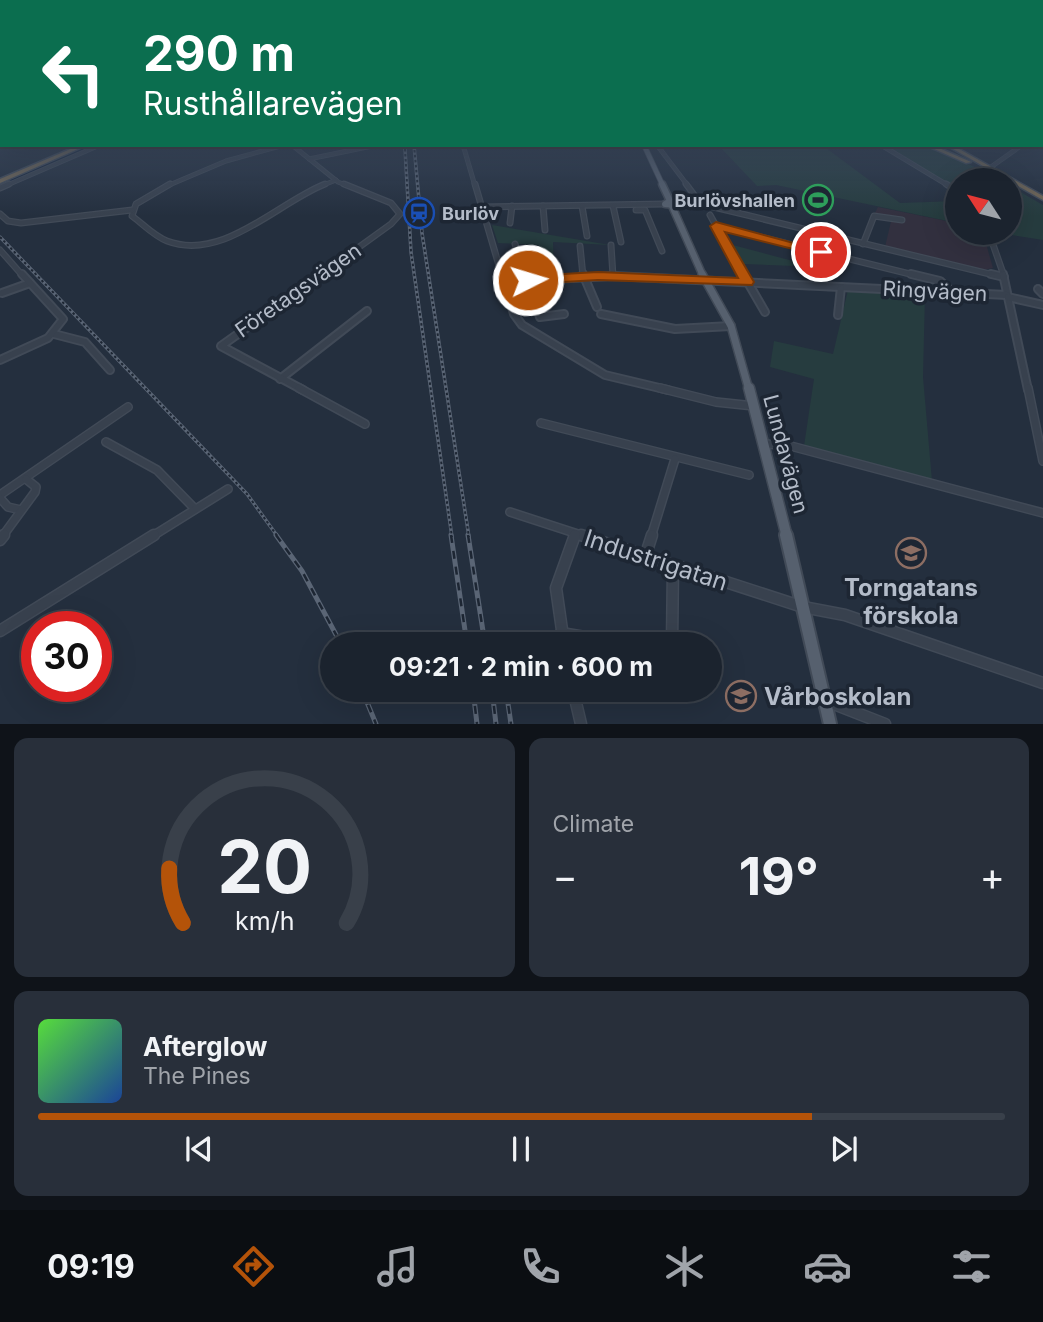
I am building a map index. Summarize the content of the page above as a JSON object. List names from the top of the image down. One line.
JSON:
{"streets":{"main road":["Lundavägen"],"street":["Företagsvägen","Ringvägen","Industrigatan"]},"crossings":[["Ringvägen","Lundavägen"],["Lundavägen","Industrigatan"]],"places":{"sports":["Burlövshallen"],"station":["Burlöv"],"school or university":["Torngatans förskola","Vårboskolan"]},"north":"top left","page":{"turn":["290 m","Rusthållarevägen"],"limit":"30","trip":"09:21 · 2 min · 600 m","tile":"Climate","heat":["−","19°","+"],"song":["Afterglow","The Pines"],"tabs":"09:19","gauge":["20","km/h"]}}
